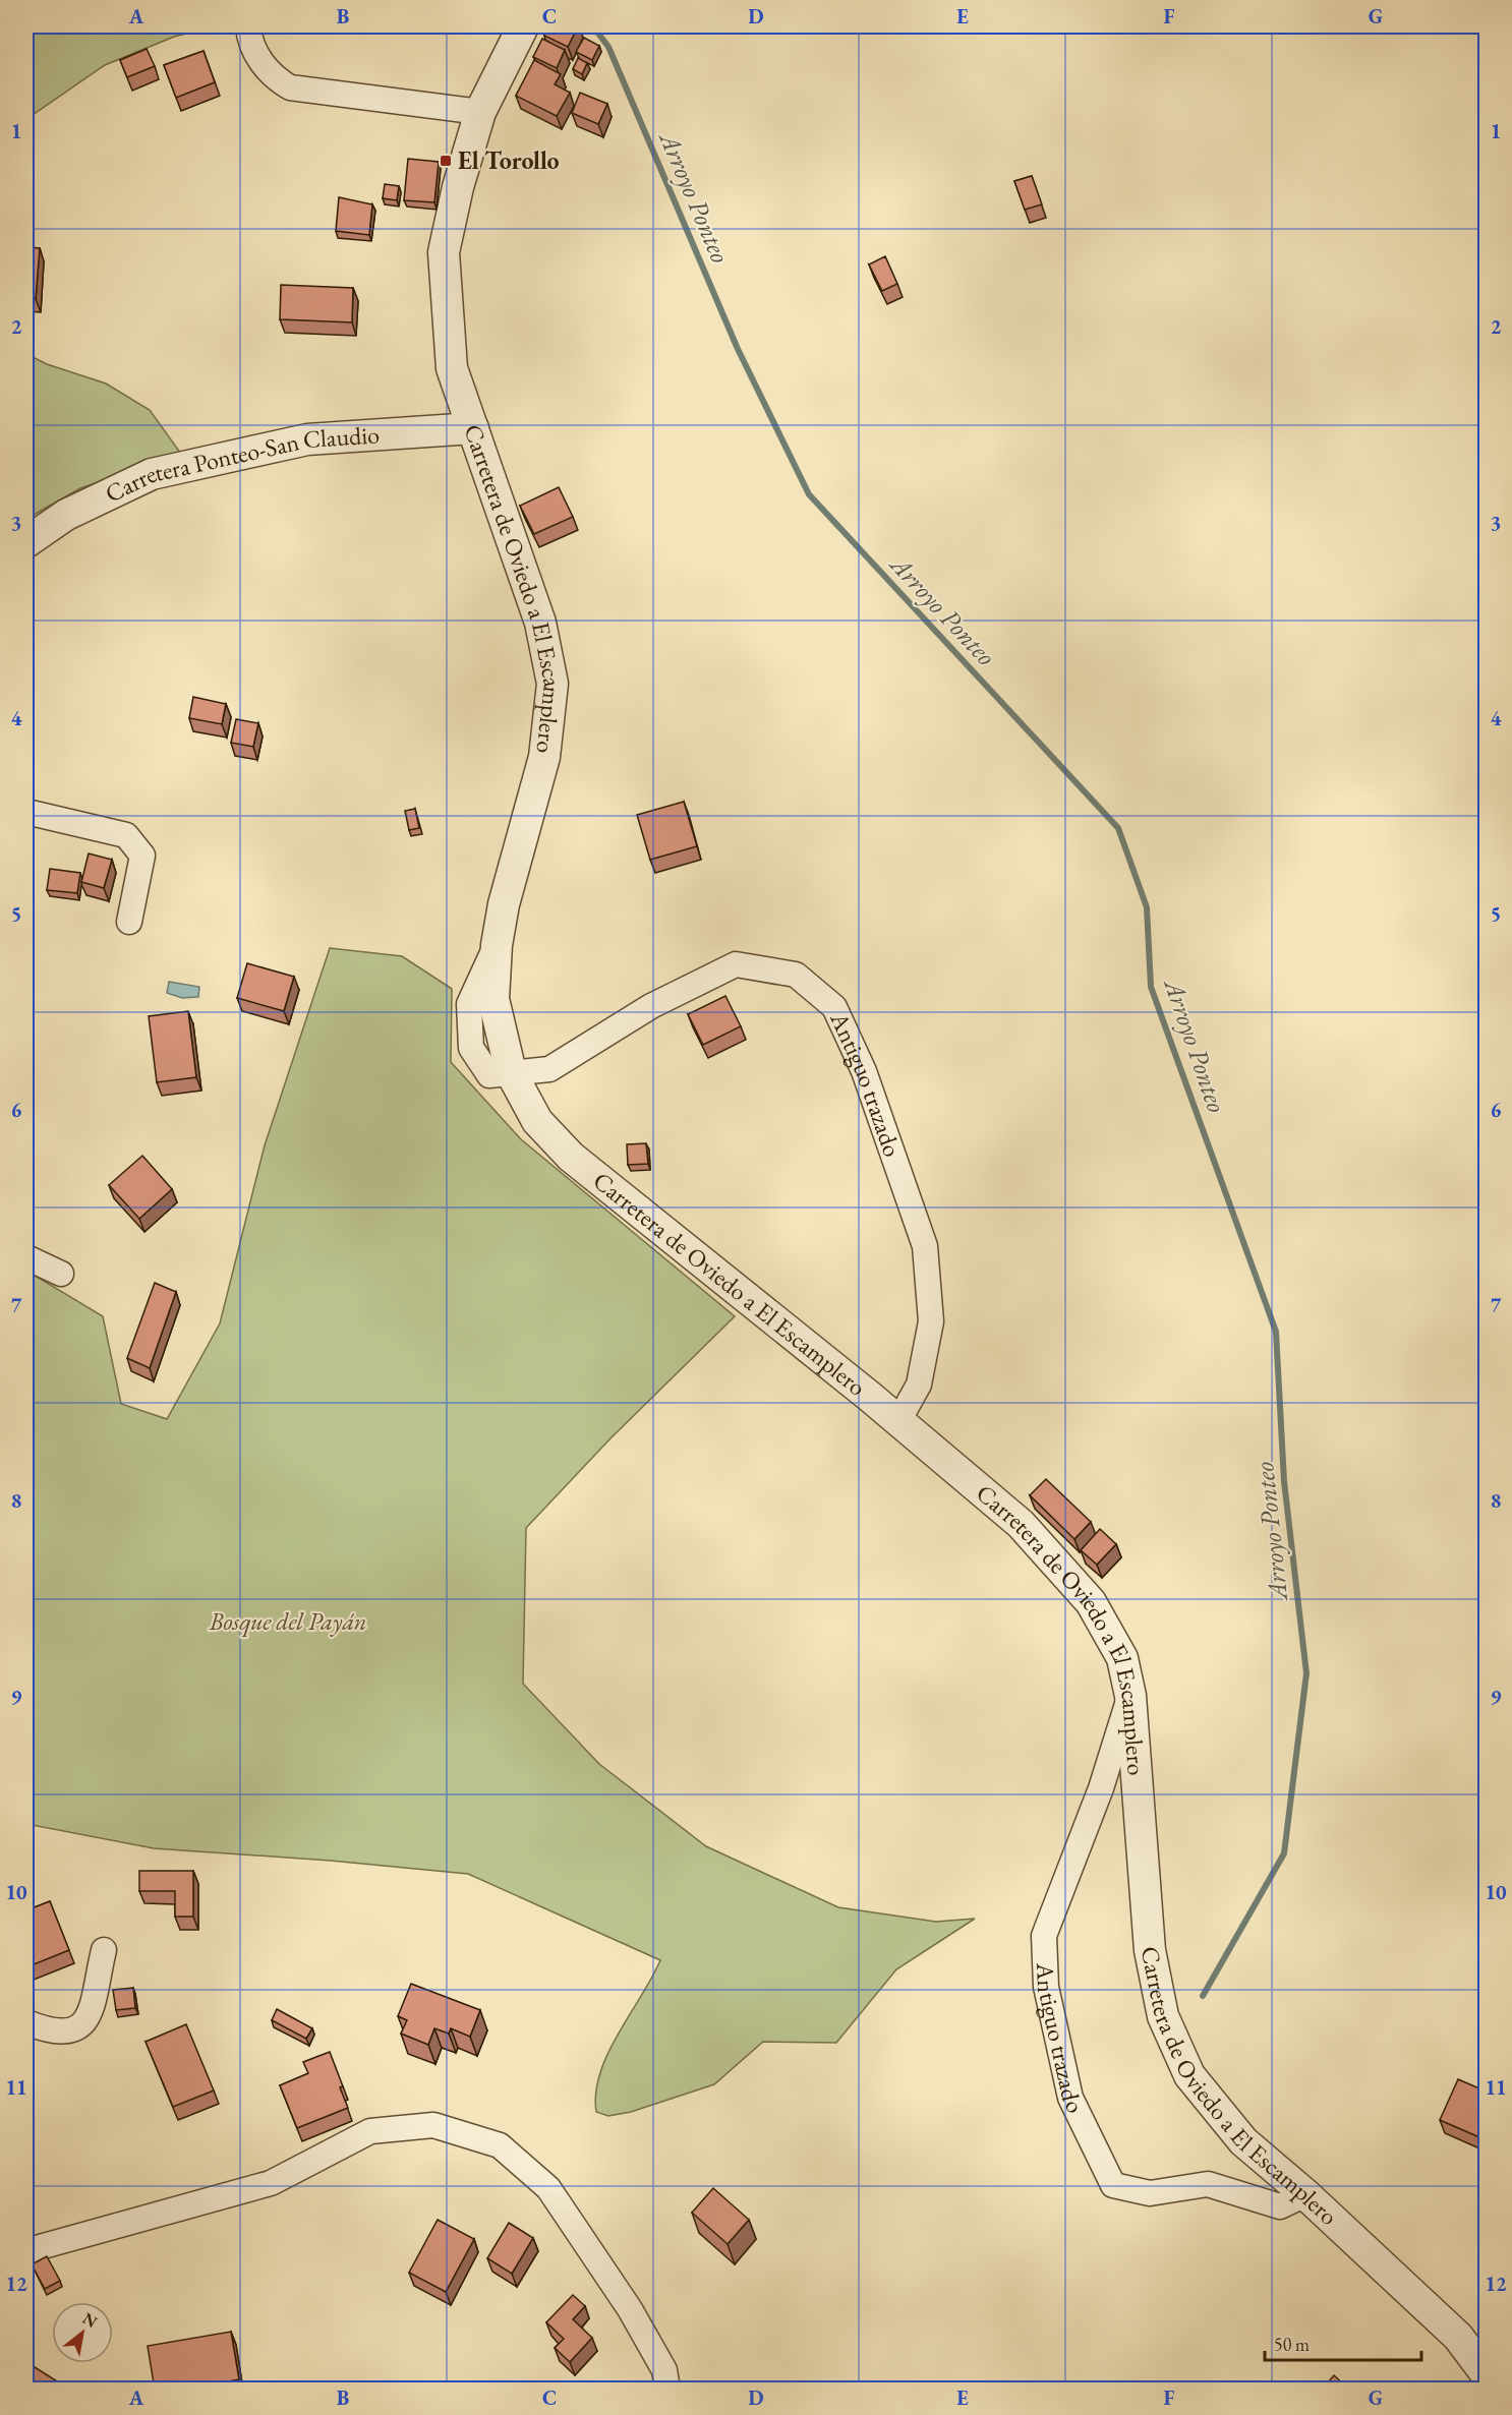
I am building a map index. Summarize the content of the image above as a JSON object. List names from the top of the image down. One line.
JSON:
{"streets":{"street":["Carretera Ponteo-San Claudio","Carretera de Oviedo a El Escamplero","Antiguo trazado"]},"crossings":[["Carretera Ponteo-San Claudio","Carretera de Oviedo a El Escamplero"],["Carretera de Oviedo a El Escamplero","Antiguo trazado"]],"water":["Arroyo Ponteo"],"parks":["Bosque del Payán"],"places":{"transit":["El Torollo"]},"scale_bar":"50 m","north":"top right","grid":{"columns":["A","B","C","D","E","F","G"],"rows":["1","2","3","4","5","6","7","8","9","10","11","12"]}}
